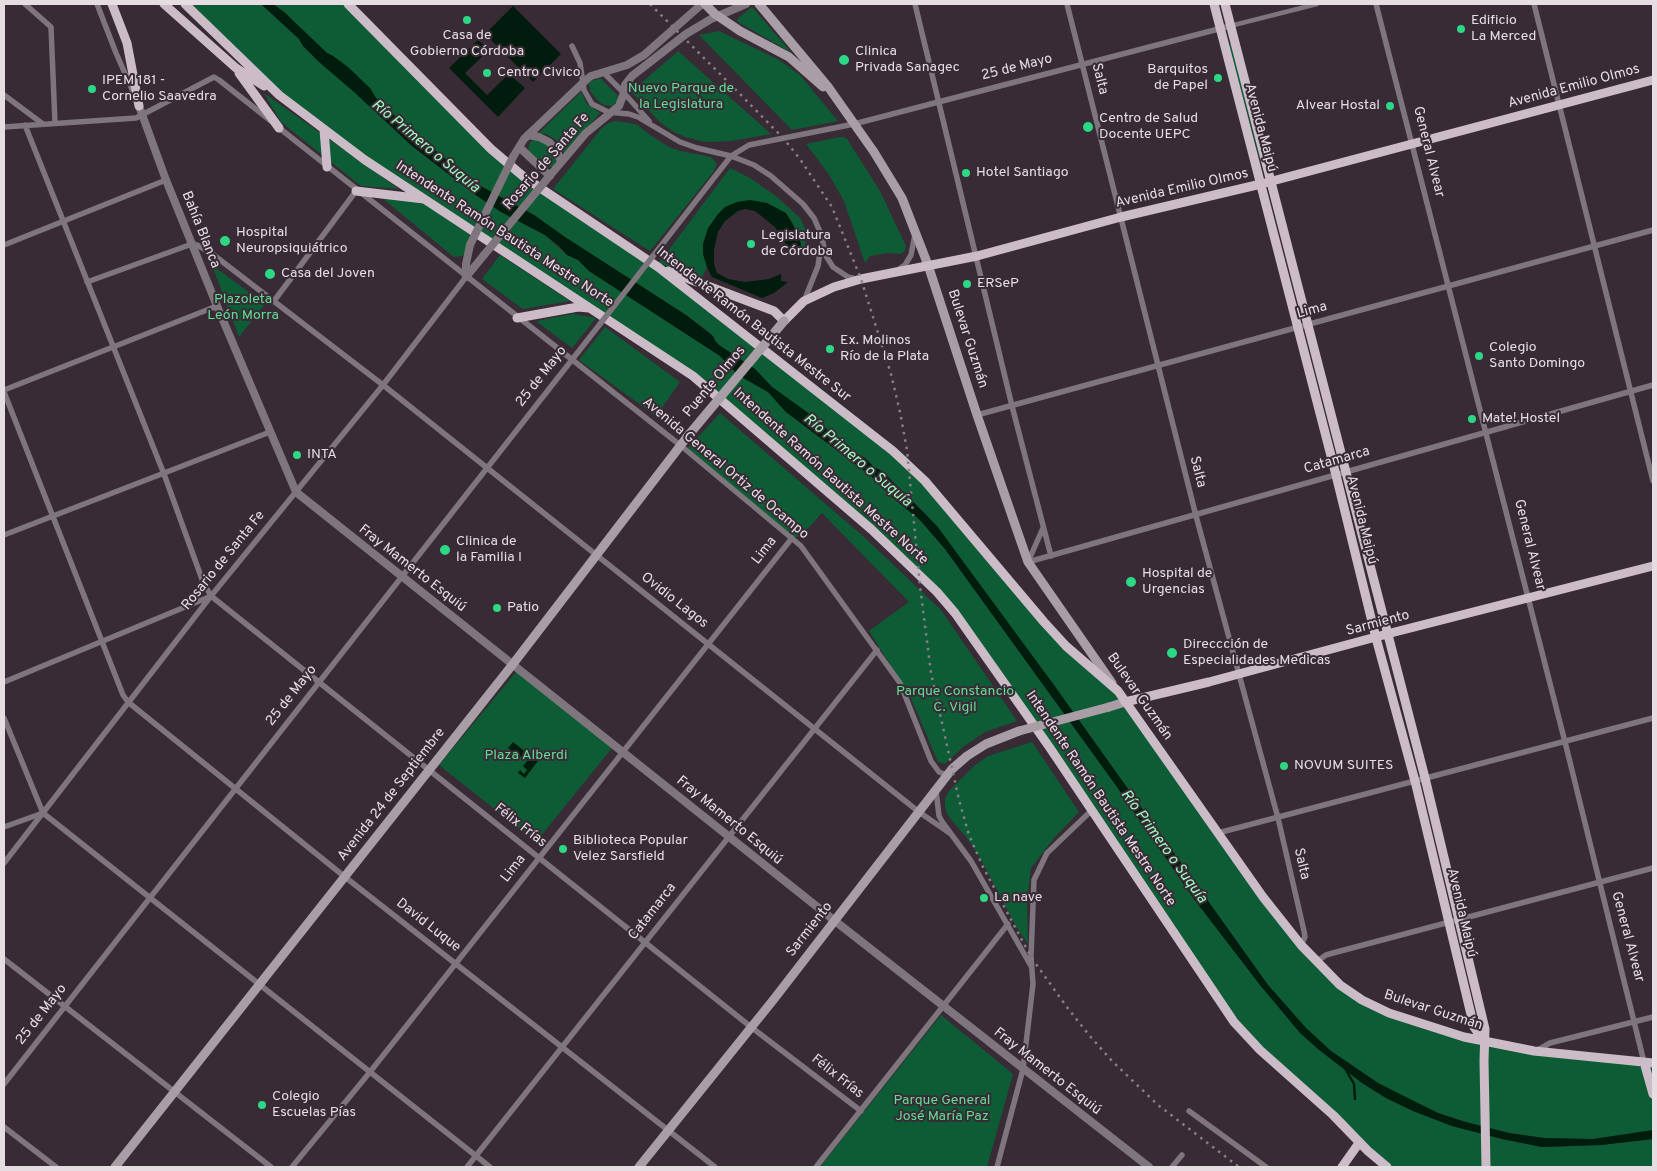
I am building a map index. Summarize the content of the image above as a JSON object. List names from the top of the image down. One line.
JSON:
{"streets":{"main road":["Avenida Emilio Olmos","Avenida Maipú","General Alvear","Intendente Ramón Bautista Mestre Norte","Intendente Ramón Bautista Mestre Sur","Bulevar Guzmán","Puente Olmos","Sarmiento","Avenida 24 de Septiembre"],"street":["25 de Mayo","Salta","Rosario de Santa Fe","Bahía Blanca","Lima","Catamarca","Avenida General Ortiz de Ocampo","Fray Mamerto Esquiú","Ovidio Lagos","Félix Frías","David Luque"]},"crossings":[["25 de Mayo","Salta"],["25 de Mayo","Avenida Maipú"],["25 de Mayo","Bulevar Guzmán"],["25 de Mayo","Avenida General Ortiz de Ocampo"],["25 de Mayo","Fray Mamerto Esquiú"],["25 de Mayo","Ovidio Lagos"],["25 de Mayo","Félix Frías"],["25 de Mayo","David Luque"],["Salta","Avenida Emilio Olmos"],["Salta","Lima"],["Salta","Bulevar Guzmán"],["Salta","Catamarca"],["Salta","Sarmiento"],["Avenida Emilio Olmos","Avenida Maipú"],["Avenida Emilio Olmos","General Alvear"],["Avenida Emilio Olmos","Bulevar Guzmán"],["Avenida Emilio Olmos","Puente Olmos"],["Avenida Maipú","Lima"],["Avenida Maipú","Bulevar Guzmán"],["Avenida Maipú","Catamarca"],["Avenida Maipú","Sarmiento"],["General Alvear","Lima"],["General Alvear","Bulevar Guzmán"],["General Alvear","Catamarca"],["General Alvear","Sarmiento"],["Rosario de Santa Fe","Bahía Blanca"],["Rosario de Santa Fe","Bulevar Guzmán"],["Rosario de Santa Fe","Avenida General Ortiz de Ocampo"],["Rosario de Santa Fe","Fray Mamerto Esquiú"],["Rosario de Santa Fe","Ovidio Lagos"],["Rosario de Santa Fe","Félix Frías"],["Rosario de Santa Fe","David Luque"],["Bahía Blanca","Avenida General Ortiz de Ocampo"],["Bahía Blanca","Fray Mamerto Esquiú"],["Bahía Blanca","Ovidio Lagos"],["Lima","Bulevar Guzmán"],["Lima","Avenida General Ortiz de Ocampo"],["Lima","Fray Mamerto Esquiú"],["Lima","Ovidio Lagos"],["Lima","Félix Frías"],["Lima","David Luque"],["Intendente Ramón Bautista Mestre Sur","Bulevar Guzmán"],["Bulevar Guzmán","Catamarca"],["Bulevar Guzmán","Sarmiento"],["Puente Olmos","Avenida 24 de Septiembre"],["Catamarca","Avenida General Ortiz de Ocampo"],["Catamarca","Fray Mamerto Esquiú"],["Catamarca","Ovidio Lagos"],["Catamarca","Félix Frías"],["Catamarca","David Luque"],["Avenida General Ortiz de Ocampo","Sarmiento"],["Avenida General Ortiz de Ocampo","Avenida 24 de Septiembre"],["Fray Mamerto Esquiú","Sarmiento"],["Fray Mamerto Esquiú","Avenida 24 de Septiembre"],["Ovidio Lagos","Sarmiento"],["Ovidio Lagos","Avenida 24 de Septiembre"],["Sarmiento","Félix Frías"],["Sarmiento","David Luque"],["Avenida 24 de Septiembre","Félix Frías"],["Avenida 24 de Septiembre","David Luque"]],"water":["Río Primero o Suquía"],"parks":["Nuevo Parque de la Legislatura","Plazoleta León Morra","Parque Constancio C. Vigil","Plaza Alberdi","Parque General José María Paz"],"places":["Casa de Gobierno Córdoba","Edificio La Merced","Clinica Privada Sanagec","Centro Civico","Barquitos de Papel","IPEM 181 - Cornelio Saavedra","Alvear Hostal","Centro de Salud Docente UEPC","Hotel Santiago","Hospital Neuropsiquiátrico","Legislatura de Córdoba","Casa del Joven","ERSeP","Ex. Molinos Río de la Plata","Colegio Santo Domingo","Mate! Hostel","INTA","Clinica de la Familia I","Hospital de Urgencias","Patio","Direccción de Especialidades Medicas","NOVUM SUITES","Biblioteca Popular Velez Sarsfield","La nave","Colegio Escuelas Pías"]}
